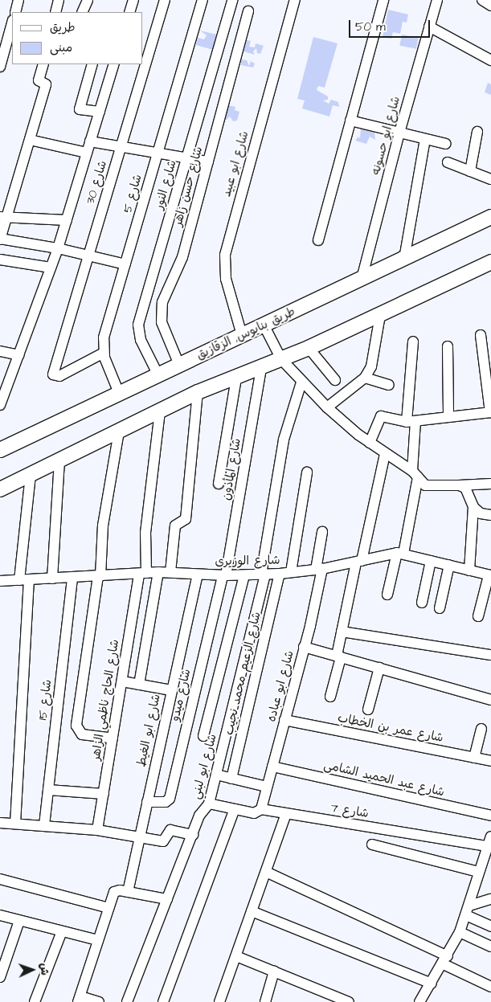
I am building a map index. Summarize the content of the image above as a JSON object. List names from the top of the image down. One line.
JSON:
{"streets":{"main road":["طريق بنايوس, الزقازيق"],"street":["شارع ابو حسونه","شارع ابو عبيد","شارع 30","شارع النور","شارع حسن زاهر","شارع 5","شارع المأذون","شارع الوزيرى","شارع الزعيم محمد نجيب","شارع ابو عباده","شارع ميدو","شارع 15","شارع الحاج ناظمي الزاهر","شارع عمر بن الخطاب","شارع ابو الغيط","شارع ابو لبني","شارع عبد الحميد الشامى","شارع 7"]},"crossings":[["شارع ابو حسونه","طريق بنايوس, الزقازيق"],["شارع ابو عبيد","طريق بنايوس, الزقازيق"],["شارع 30","شارع 5"],["شارع النور","طريق بنايوس, الزقازيق"],["شارع حسن زاهر","طريق بنايوس, الزقازيق"],["شارع 5","طريق بنايوس, الزقازيق"],["شارع المأذون","شارع الوزيرى"],["شارع المأذون","شارع ميدو"],["شارع الوزيرى","شارع الزعيم محمد نجيب"],["شارع الوزيرى","شارع ابو عباده"],["شارع الوزيرى","شارع ميدو"],["شارع الوزيرى","شارع 15"],["شارع الوزيرى","شارع الحاج ناظمي الزاهر"],["شارع الوزيرى","شارع ابو الغيط"],["شارع الوزيرى","شارع ابو لبني"],["شارع ابو عباده","شارع عمر بن الخطاب"],["شارع ابو عباده","شارع عبد الحميد الشامى"],["شارع ابو عباده","شارع 7"],["شارع ميدو","شارع ابو الغيط"],["شارع ابو لبني","شارع 7"]],"legend":["طريق","مبنى"],"scale_bar":"50 m","north":"right"}
